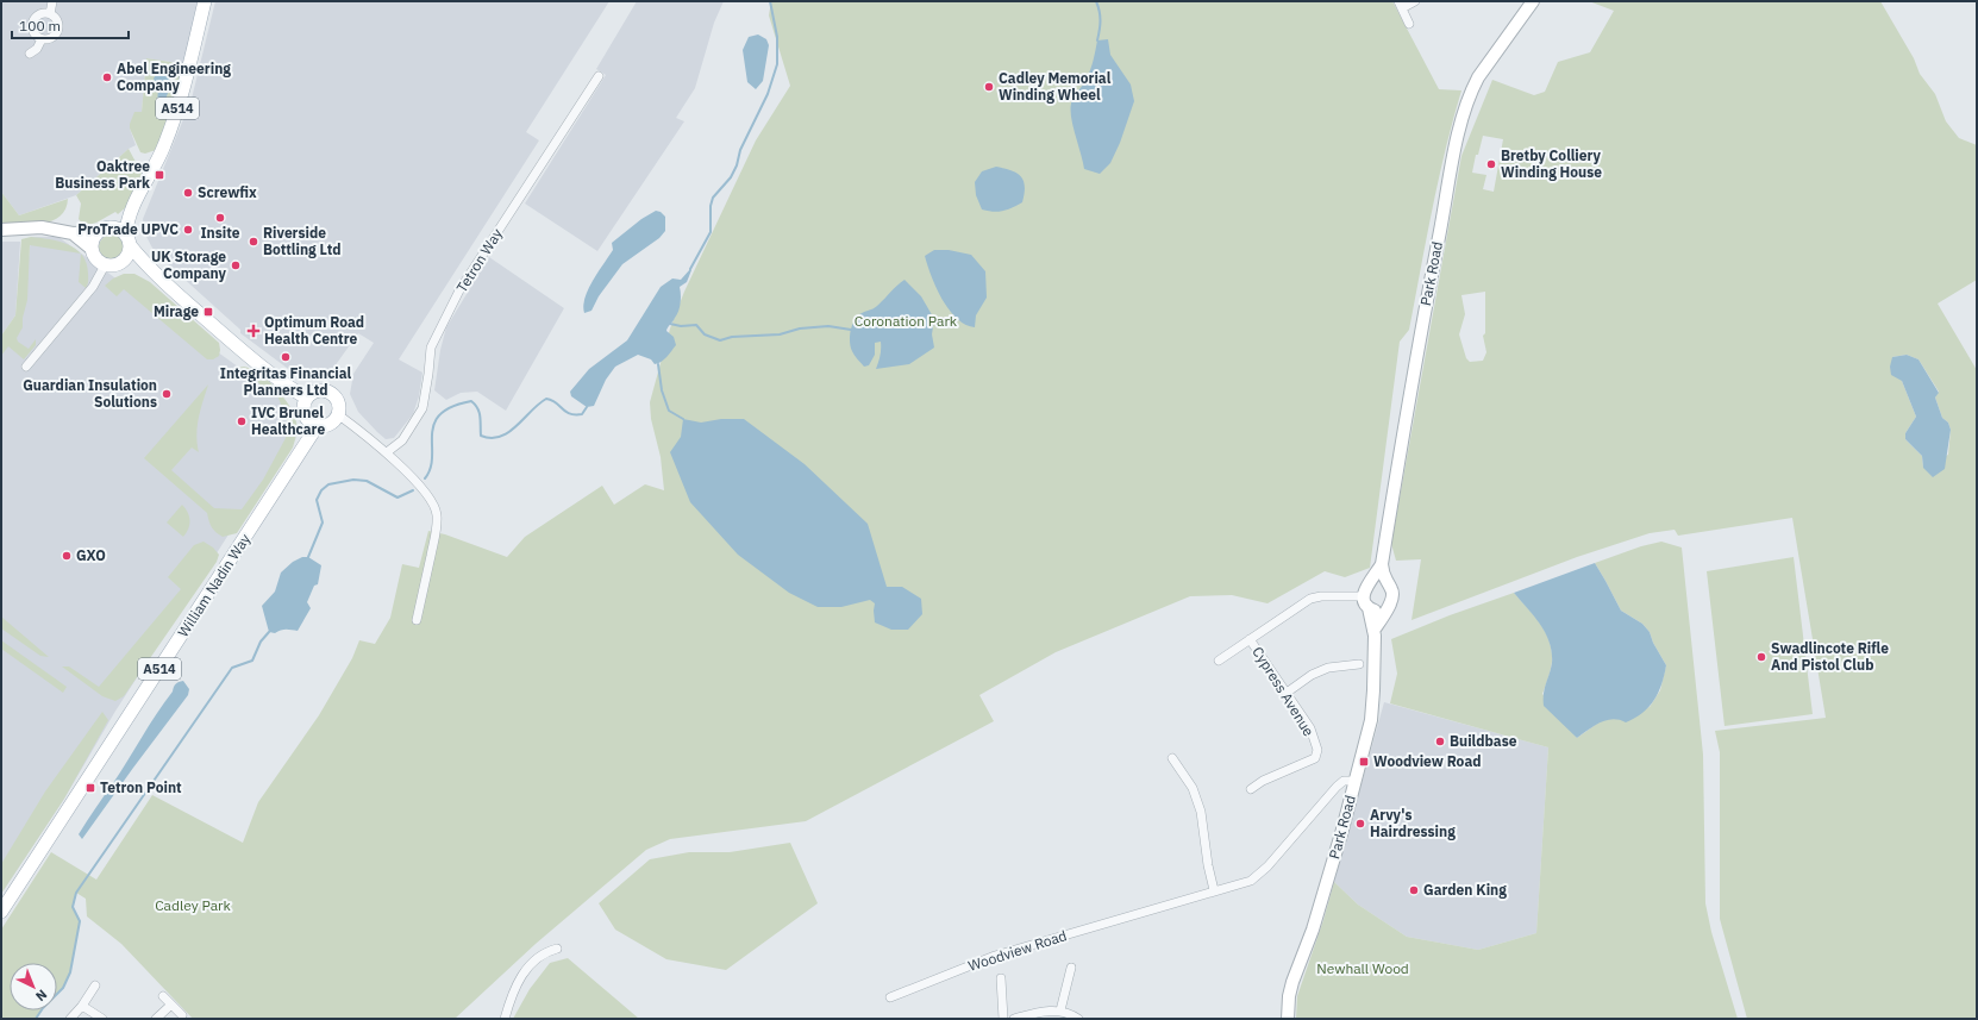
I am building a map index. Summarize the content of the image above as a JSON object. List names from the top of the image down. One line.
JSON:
{"streets":{"main road":["A514","Park Road","William Nadin Way"],"street":["Tetron Way","Cypress Avenue","Woodview Road"]},"crossings":[["Park Road","Woodview Road"]],"parks":["Coronation Park","Cadley Park","Newhall Wood"],"places":{"other":["Abel Engineering Company","Cadley Memorial Winding Wheel","Bretby Colliery Winding House","Screwfix","Insite","ProTrade UPVC","Riverside Bottling Ltd","UK Storage Company","Integritas Financial Planners Ltd","Guardian Insulation Solutions","IVC Brunel Healthcare","GXO","Swadlincote Rifle And Pistol Club","Buildbase","Arvy's Hairdressing","Garden King"],"transit":["Oaktree Business Park","Mirage","Woodview Road","Tetron Point"],"health":["Optimum Road Health Centre"]},"scale_bar":"100 m","north":"bottom right"}
